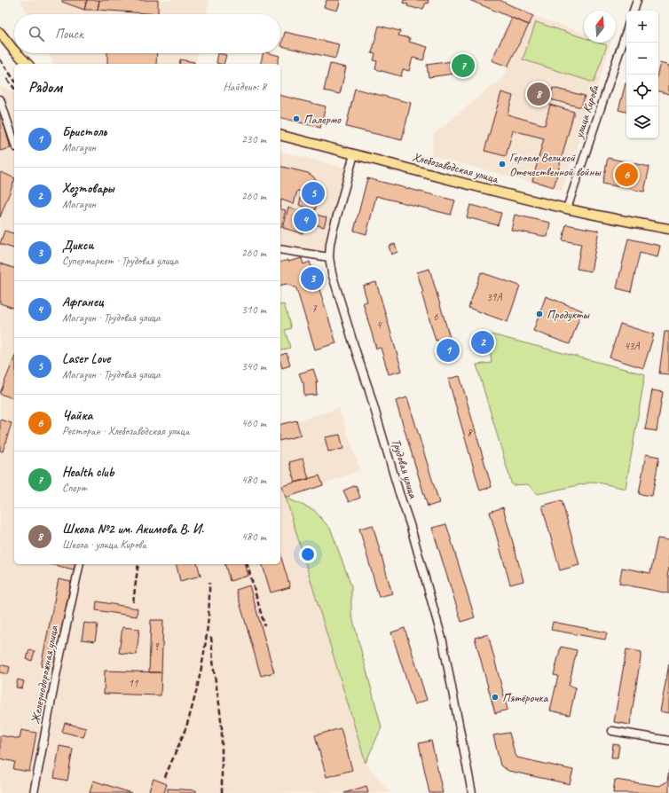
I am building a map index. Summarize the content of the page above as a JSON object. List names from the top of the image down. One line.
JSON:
{"streets":{"main road":["Хлебозаводская улица"],"street":["улица Кирова","Трудовая улица","Железнодорожная улица"]},"crossings":[["улица Кирова","Хлебозаводская улица"],["Хлебозаводская улица","Трудовая улица"]],"places":["Палермо","Героям Великой Отечественной войны","Продукты","Пятёрочка"],"house_numbers":["39А","7","6","4","43А","8","9","11"],"north":"top","page":{"map_buttons":["+","−"],"search":"Поиск","pins":["7","8","6","5","4","3","2","1"],"heading":["Рядом","Найдено: 8"],"list":[{"mark":"1","name":"Бристоль","note":"Магазин","value":"230 m"},{"mark":"2","name":"Хозтовары","note":"Магазин","value":"260 m"},{"mark":"3","name":"Дикси","note":"Супермаркет · Трудовая улица","value":"260 m"},{"mark":"4","name":"Афганец","note":"Магазин · Трудовая улица","value":"310 m"},{"mark":"5","name":"Laser Love","note":"Магазин · Трудовая улица","value":"340 m"},{"mark":"6","name":"Чайка","note":"Ресторан · Хлебозаводская улица","value":"460 m"},{"mark":"7","name":"Health club","note":"Спорт","value":"480 m"},{"mark":"8","name":"Школа №2 им. Акимова В. И.","note":"Школа · улица Кирова","value":"480 m"}]}}
